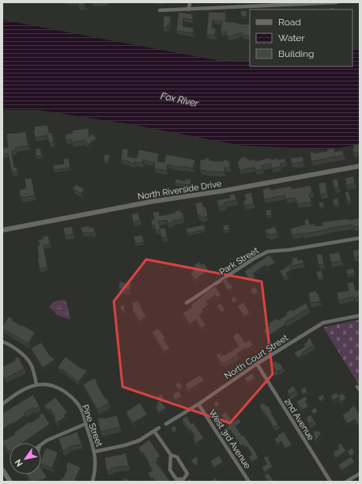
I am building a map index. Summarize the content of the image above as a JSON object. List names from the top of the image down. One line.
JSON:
{"streets":{"street":["North Riverside Drive","Park Street","North Court Street","2nd Avenue","Pine Street","West 3rd Avenue"]},"crossings":[["North Court Street","2nd Avenue"],["North Court Street","West 3rd Avenue"]],"water":["Fox River"],"legend":["Road","Water","Building"],"north":"bottom left"}
